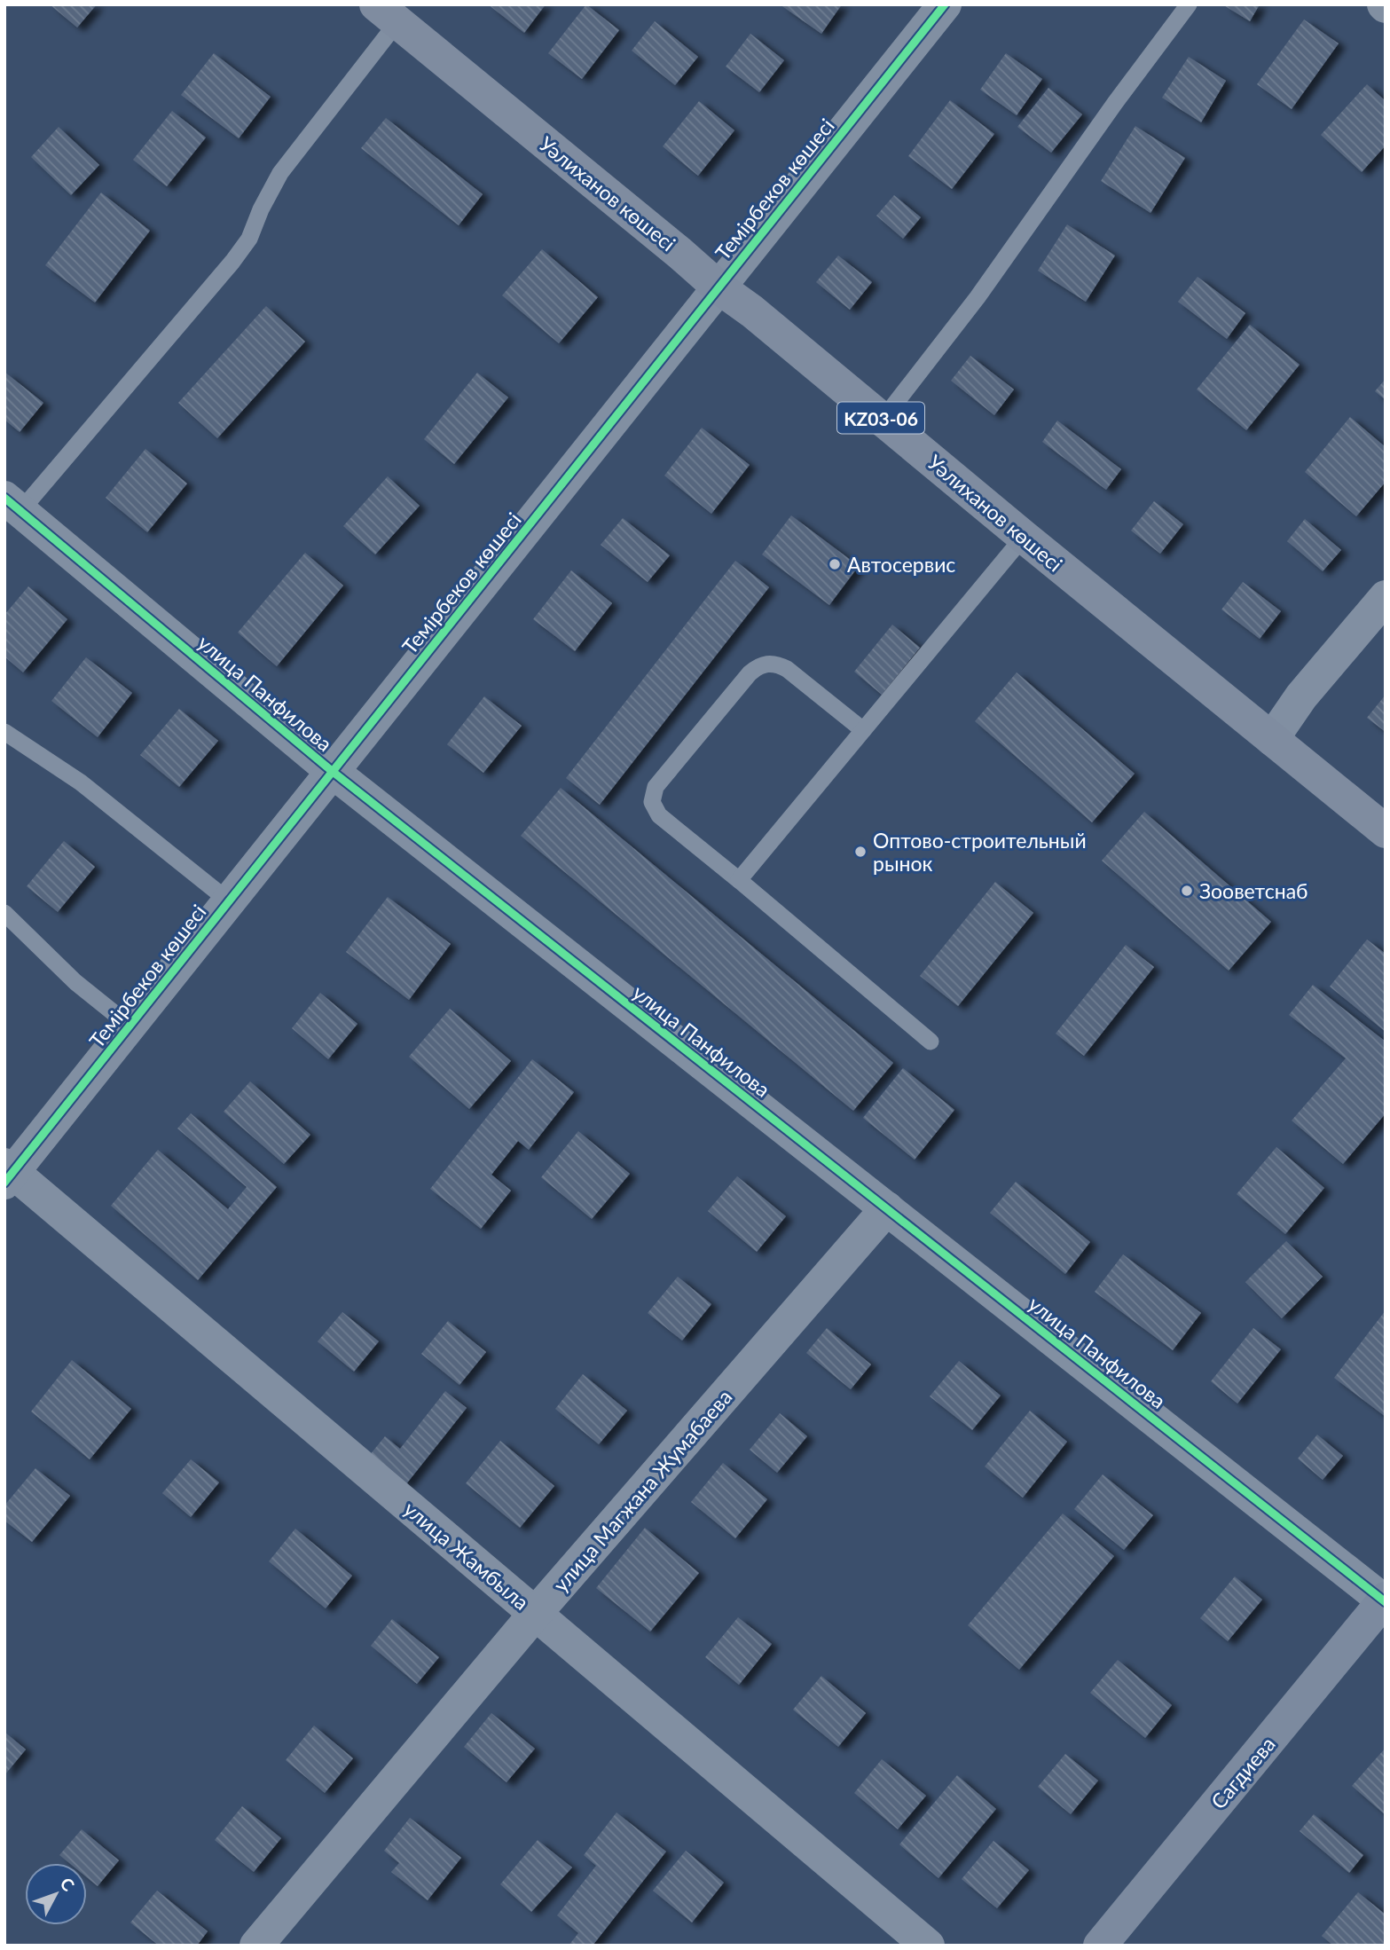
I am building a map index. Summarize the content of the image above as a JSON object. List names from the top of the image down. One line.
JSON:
{"streets":{"main road":["Уәлиханов көшесі","KZ03-06"],"street":["Темірбеков көшесі","улица Панфилова","улица Магжана Жумабаева","улица Жамбыла","Сагдиева"]},"crossings":[["Темірбеков көшесі","Уәлиханов көшесі"],["Темірбеков көшесі","улица Панфилова"],["Темірбеков көшесі","улица Жамбыла"],["улица Панфилова","улица Магжана Жумабаева"],["улица Панфилова","Сагдиева"],["улица Магжана Жумабаева","улица Жамбыла"]],"places":["Автосервис","Оптово-строительный рынок","Зооветснаб"],"north":"top right"}
